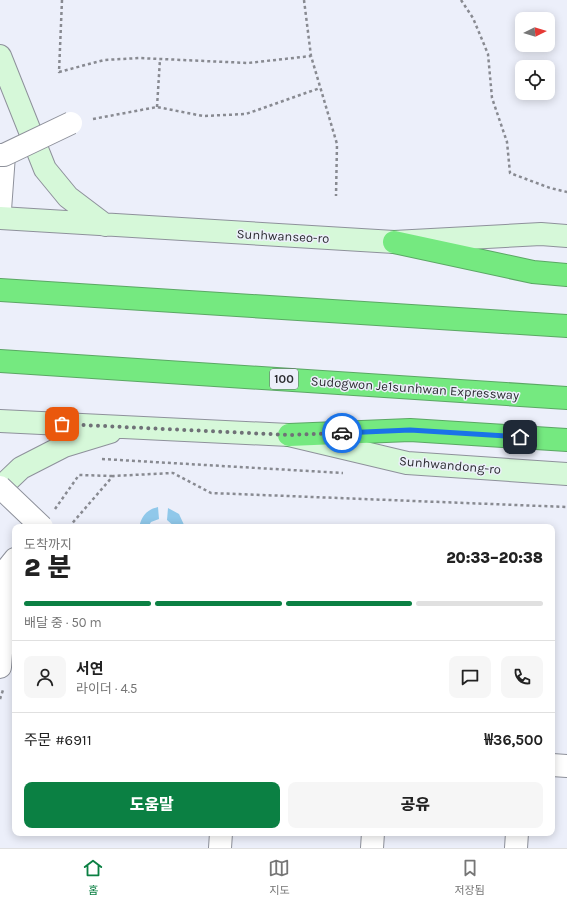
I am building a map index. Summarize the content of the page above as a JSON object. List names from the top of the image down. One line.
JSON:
{"streets":{"highway":["100","Sudogwon Je1sunhwan Expressway"],"street":["Sunhwanseo-ro","Sunhwandong-ro"]},"north":"right","page":{"heading":["2 분","도착까지","20:33–20:38"],"panel":["서연","라이더 · 4.5","주문 #6911","₩36,500"],"bar":"배달 중 · 50 m","buttons":["도움말","공유"],"tabs":["홈","지도","저장됨"]}}
